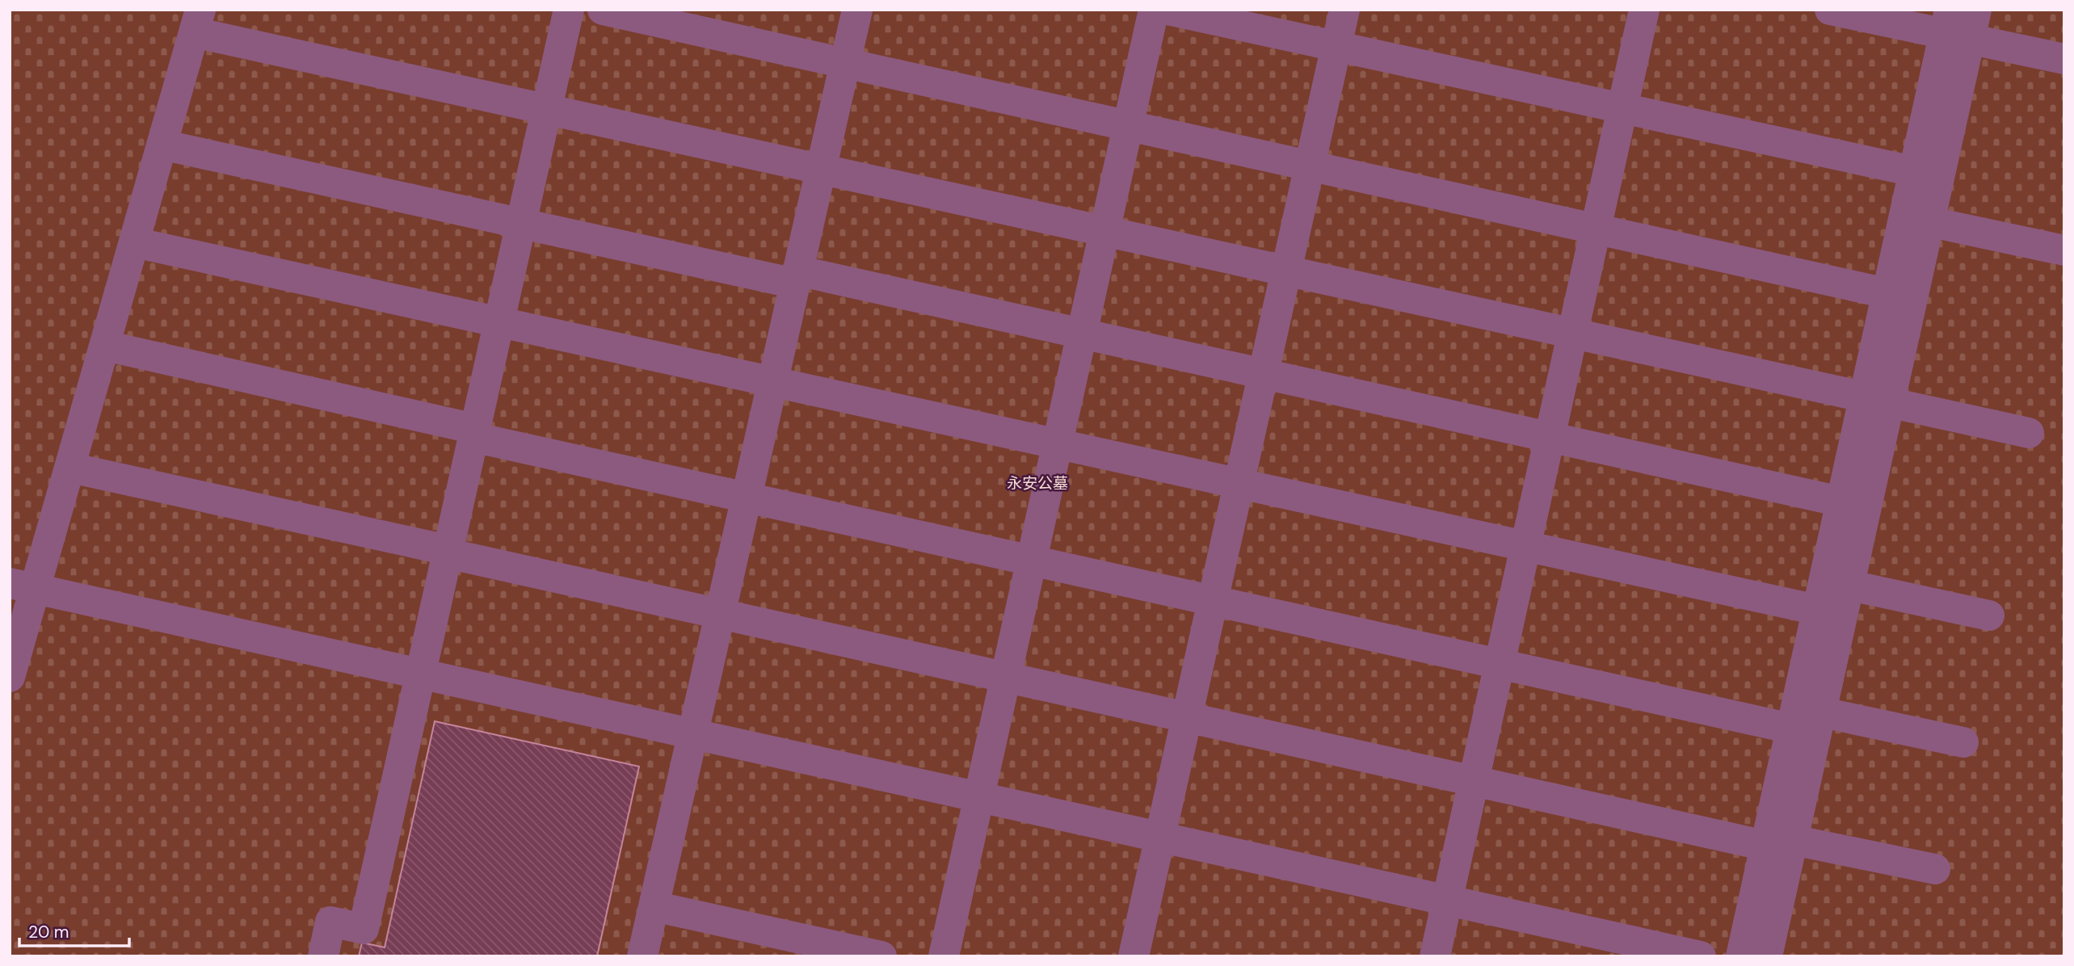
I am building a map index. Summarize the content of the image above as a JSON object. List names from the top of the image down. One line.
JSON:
{"parks":["永安公墓"],"scale_bar":"20 m"}
